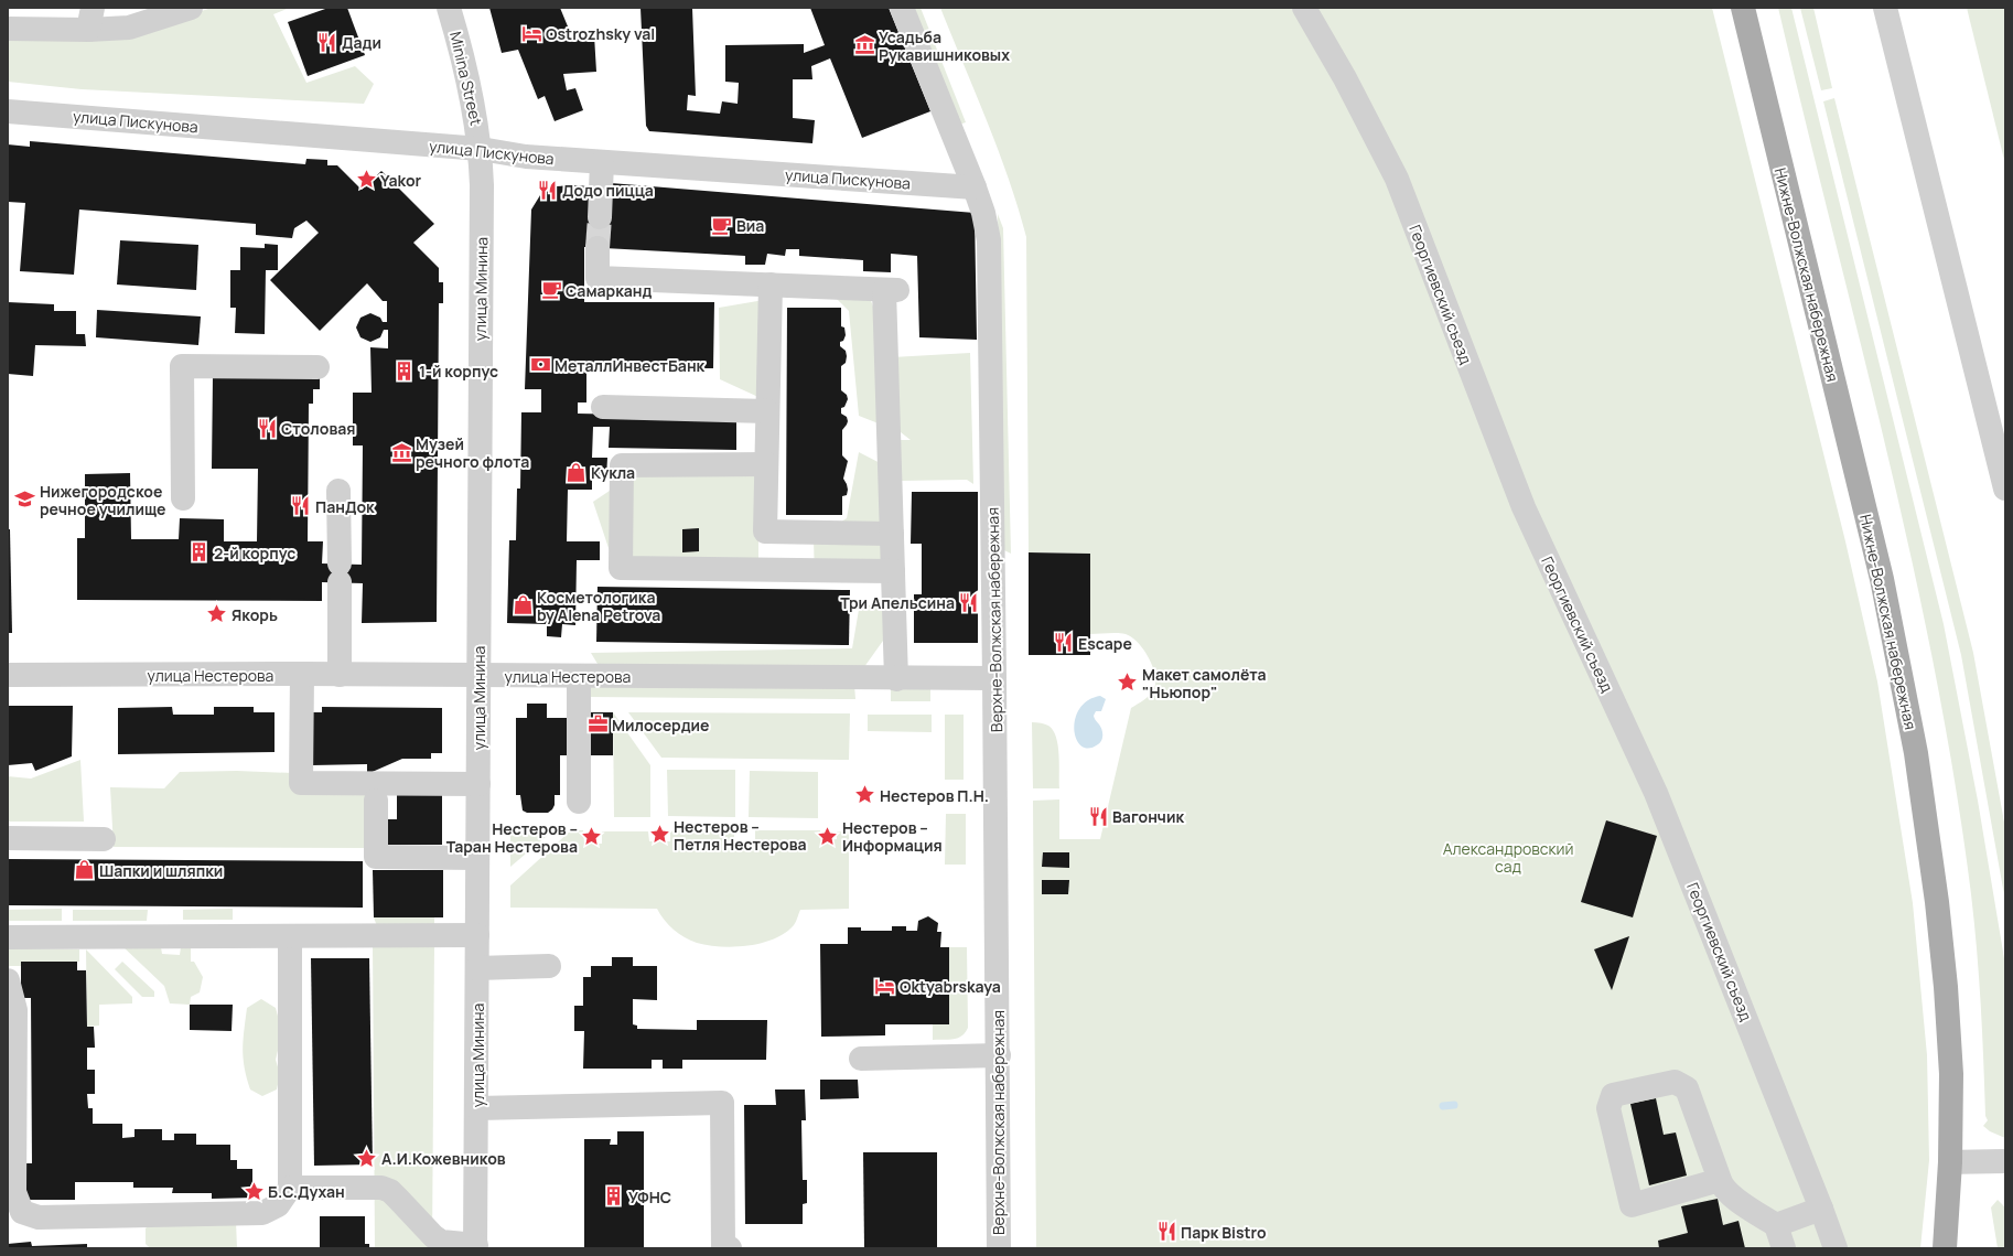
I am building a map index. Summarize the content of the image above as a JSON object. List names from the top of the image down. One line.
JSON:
{"streets":{"main road":["Нижне-Волжская набережная"],"street":["Minina Street","улица Пискунова","улица Минина","Георгиевский съезд","Верхне-Волжская набережная","улица Нестерова"]},"crossings":[["Minina Street","улица Пискунова"],["Minina Street","улица Минина"],["улица Пискунова","улица Минина"],["улица Пискунова","Верхне-Волжская набережная"],["улица Минина","улица Нестерова"],["Верхне-Волжская набережная","улица Нестерова"]],"parks":["Александровский сад"],"places":{"hotel":["Ostrozhsky val","Oktyabrskaya"],"restaurant":["Дади","Додо пицца","Столовая","ПанДок","Три Апельсина","Escape","Вагончик","Парк Bistro"],"museum":["Усадьба Рукавишниковых","Музей речного флота"],"place":["Yakor","Якорь","Макет самолёта \"Ньюпор\"","Нестеров П.Н.","Нестеров – Петля Нестерова","Нестеров – Информация","Нестеров – Таран Нестерова","А.И.Кожевников","Б.С.Духан"],"cafe":["Виа","Самарканд"],"bank":["МеталлИнвестБанк"],"building":["1-й корпус","2-й корпус","УФНС"],"shop":["Кукла","Косметологика by Alena Petrova","Шапки и шляпки"],"school or university":["Нижегородское речное училище"],"office":["Милосердие"]}}
